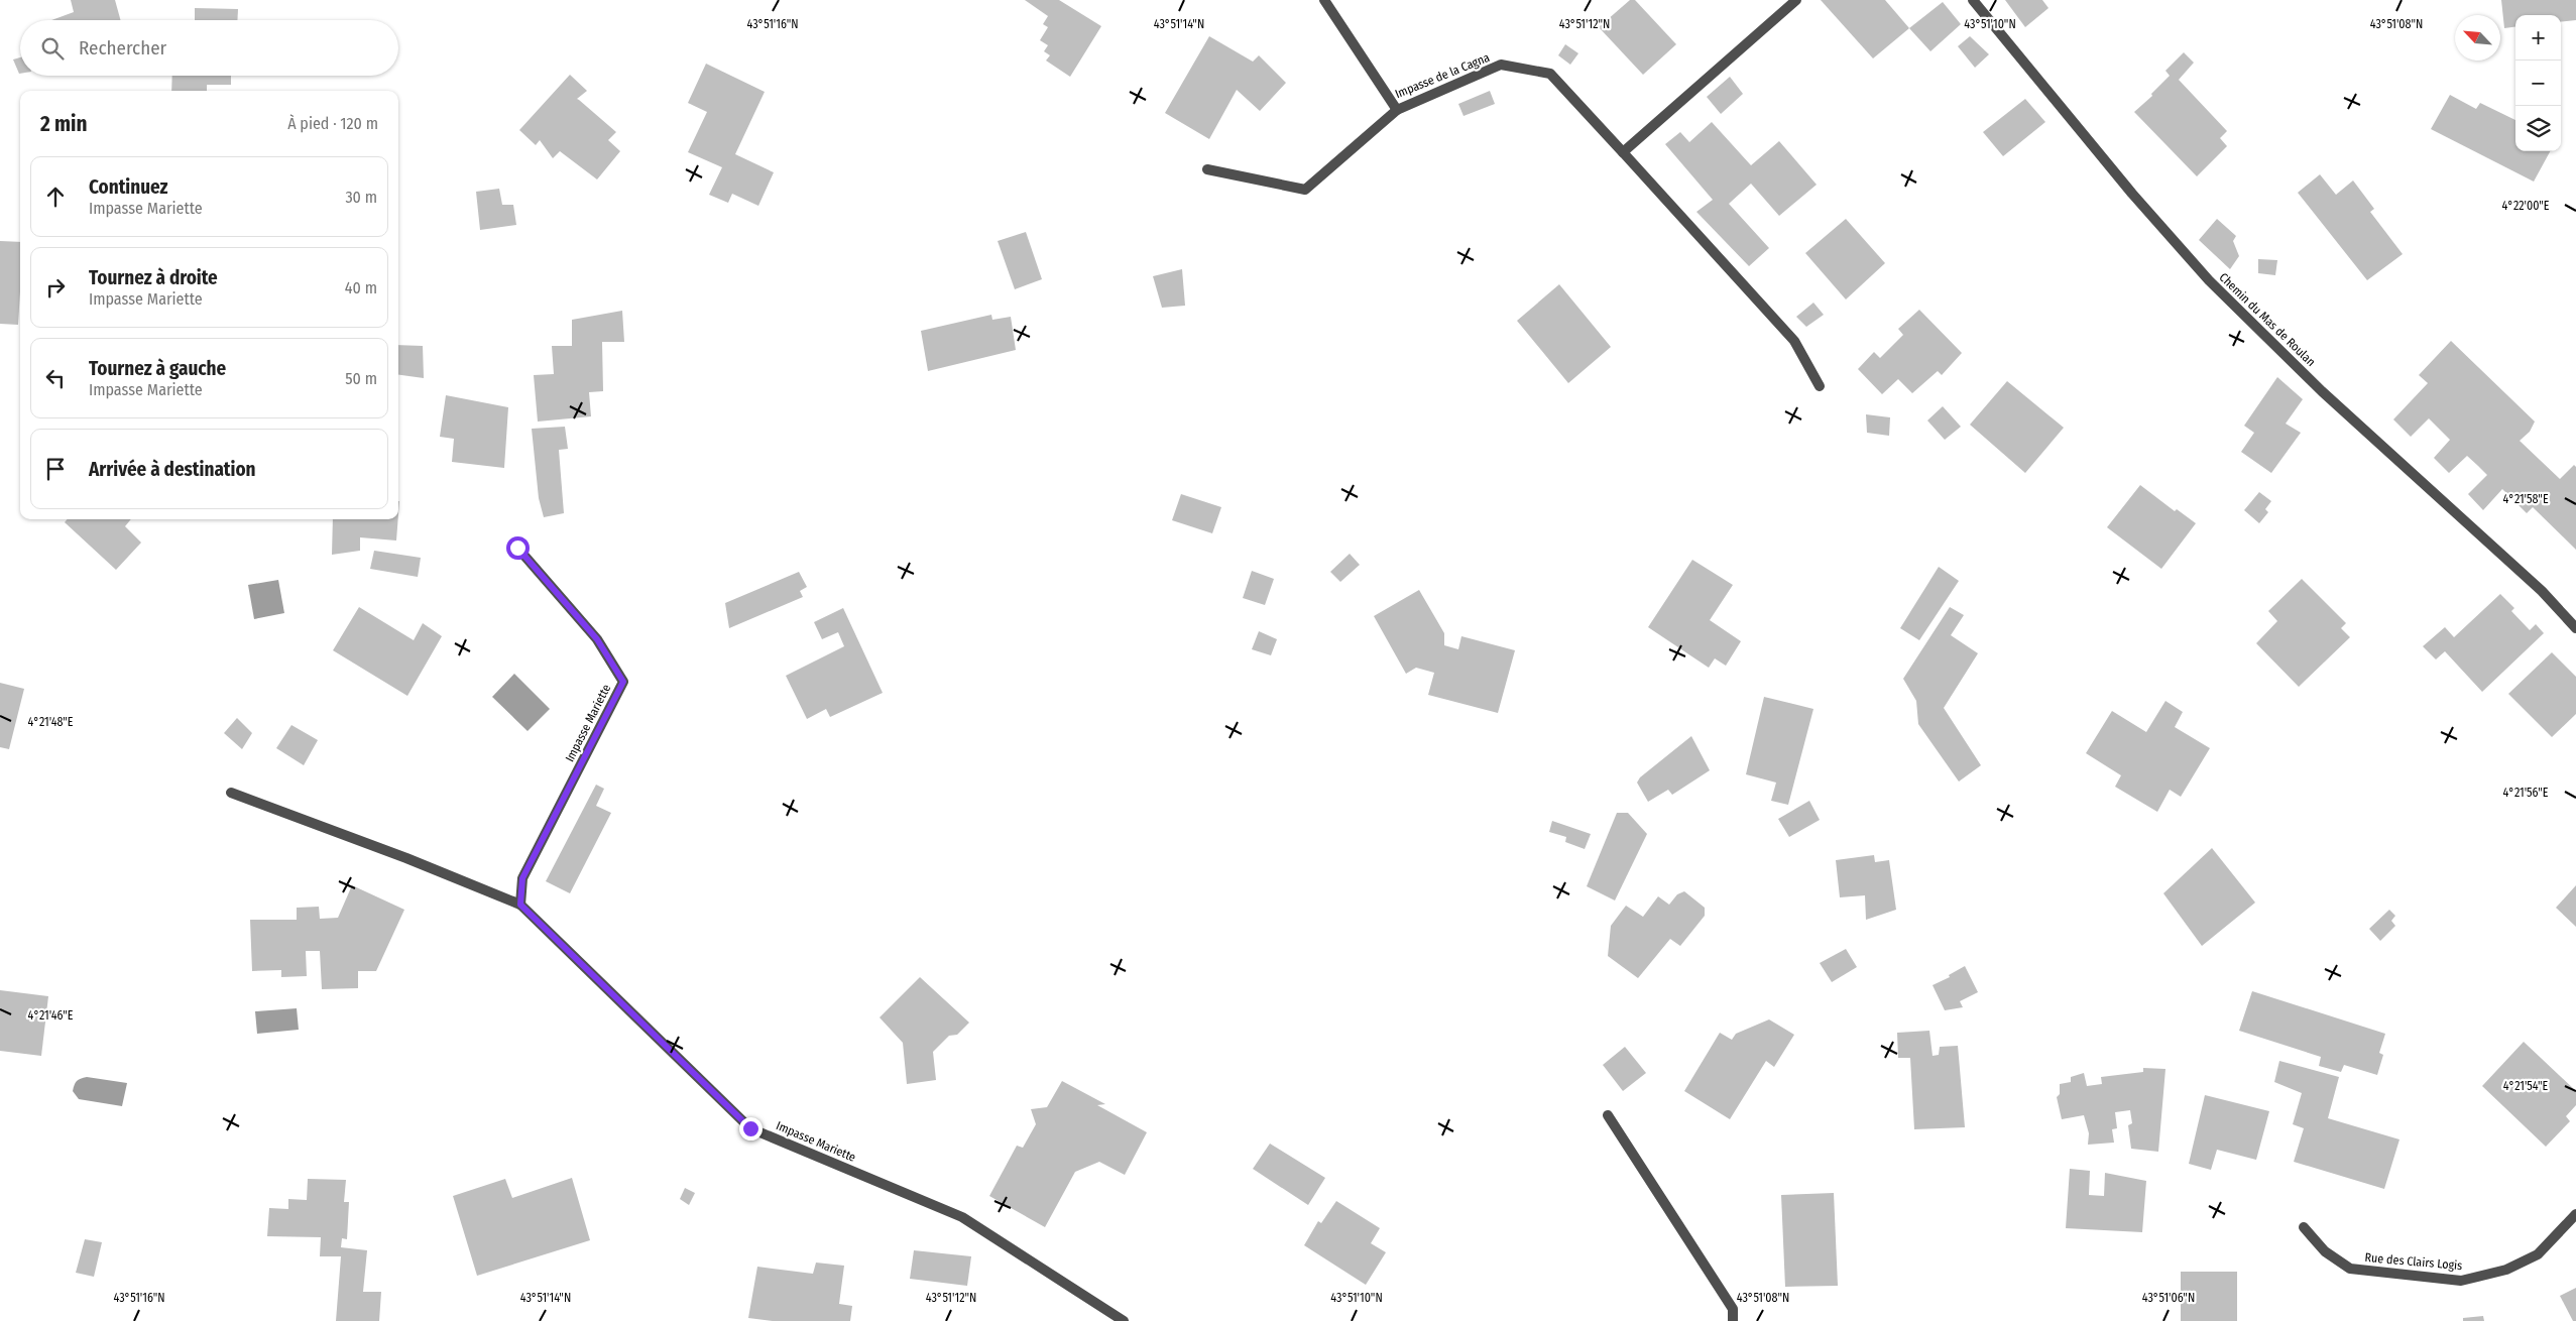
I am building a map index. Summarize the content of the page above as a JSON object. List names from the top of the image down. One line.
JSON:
{"streets":{"street":["Impasse de la Cagna","Chemin du Mas de Roulan","Impasse Mariette","Rue des Clairs Logis"]},"north":"top left","page":{"map_buttons":["+","−"],"search":"Rechercher","heading":["2 min","À pied · 120 m"],"list":[["Continuez","Impasse Mariette","30 m"],["Tournez à droite","Impasse Mariette","40 m"],["Tournez à gauche","Impasse Mariette","50 m"],"Arrivée à destination"]},"coordinates":["43°51'16\"N","43°51'14\"N","43°51'12\"N","43°51'10\"N","43°51'08\"N","4°22'00\"E","4°21'58\"E","4°21'48\"E","4°21'56\"E","4°21'46\"E","4°21'54\"E","43°51'06\"N"]}
